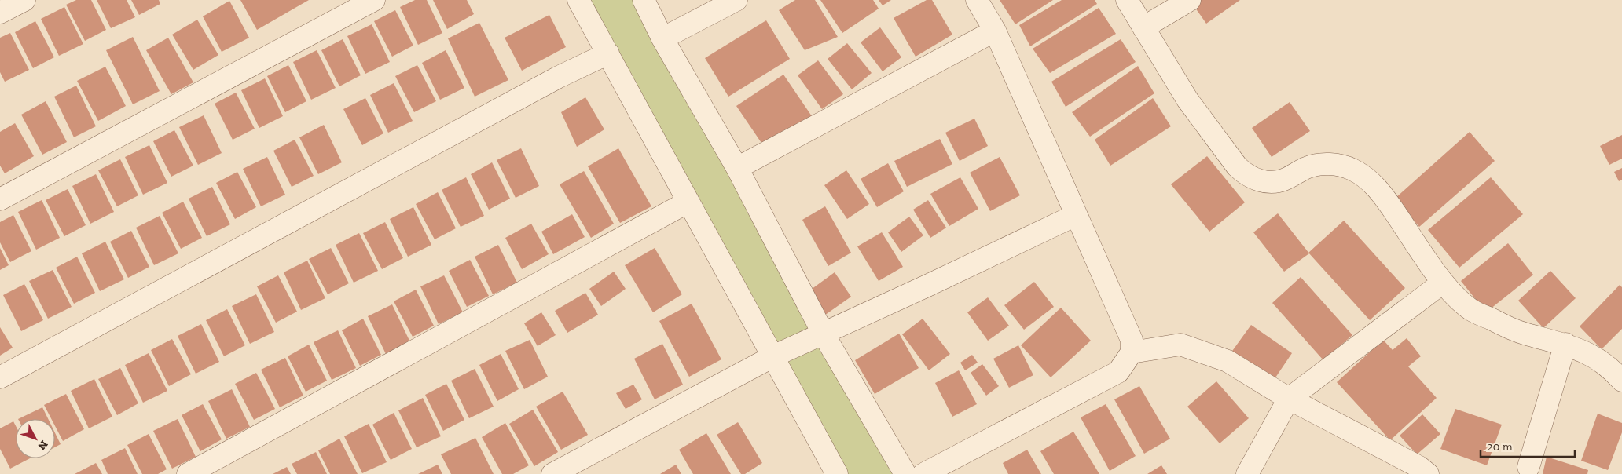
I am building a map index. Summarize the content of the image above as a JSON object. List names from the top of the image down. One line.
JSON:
{"scale_bar":"20 m","north":"bottom right"}
